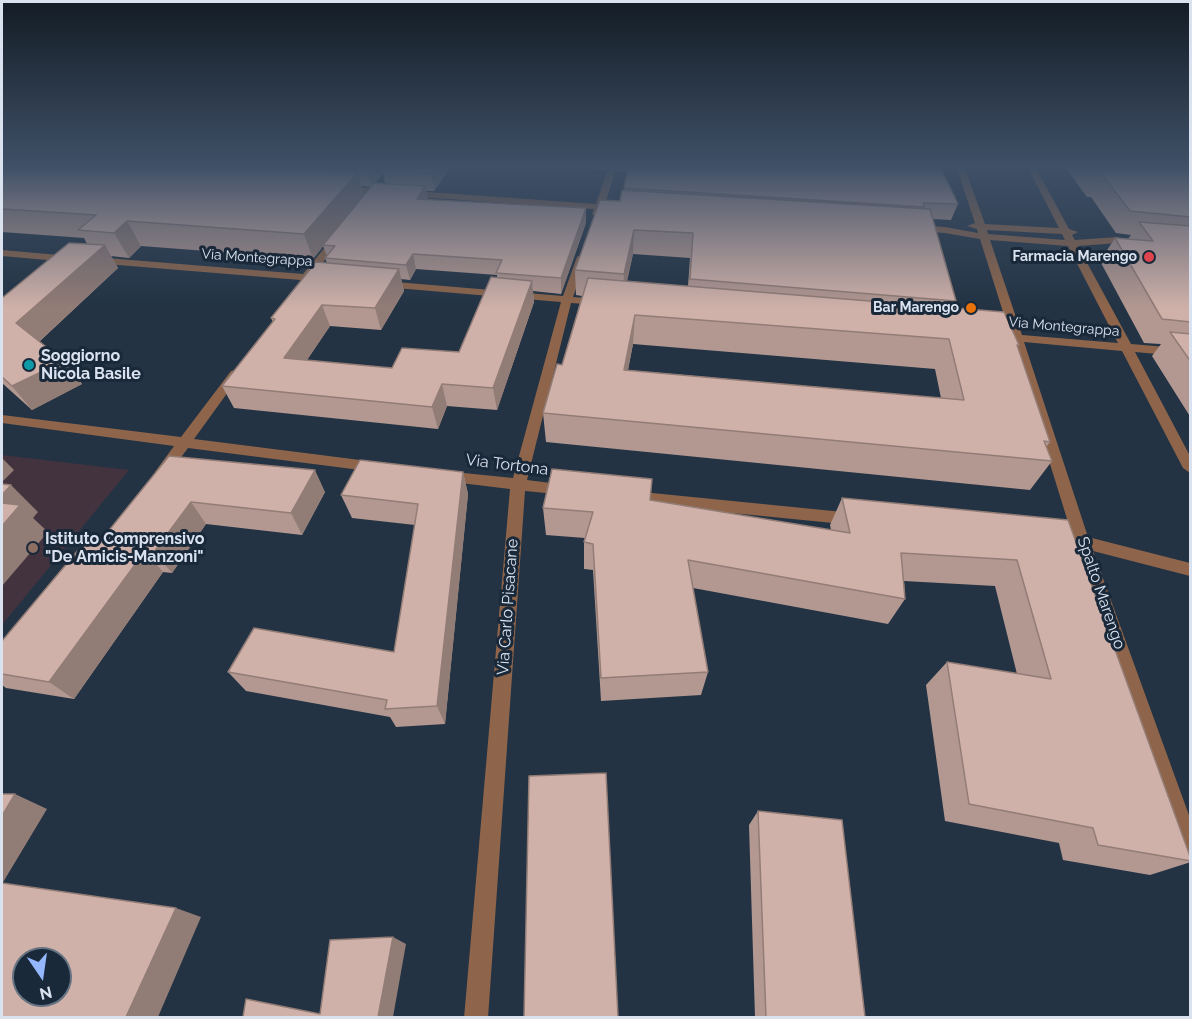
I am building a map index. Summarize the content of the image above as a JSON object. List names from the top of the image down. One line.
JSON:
{"streets":{"street":["Via Montegrappa","Via Tortona","Spalto Marengo","Via Carlo Pisacane"]},"crossings":[["Via Montegrappa","Spalto Marengo"],["Via Tortona","Via Carlo Pisacane"]],"places":["Farmacia Marengo","Bar Marengo","Soggiorno Nicola Basile","Istituto Comprensivo \"De Amicis-Manzoni\""],"north":"bottom"}
